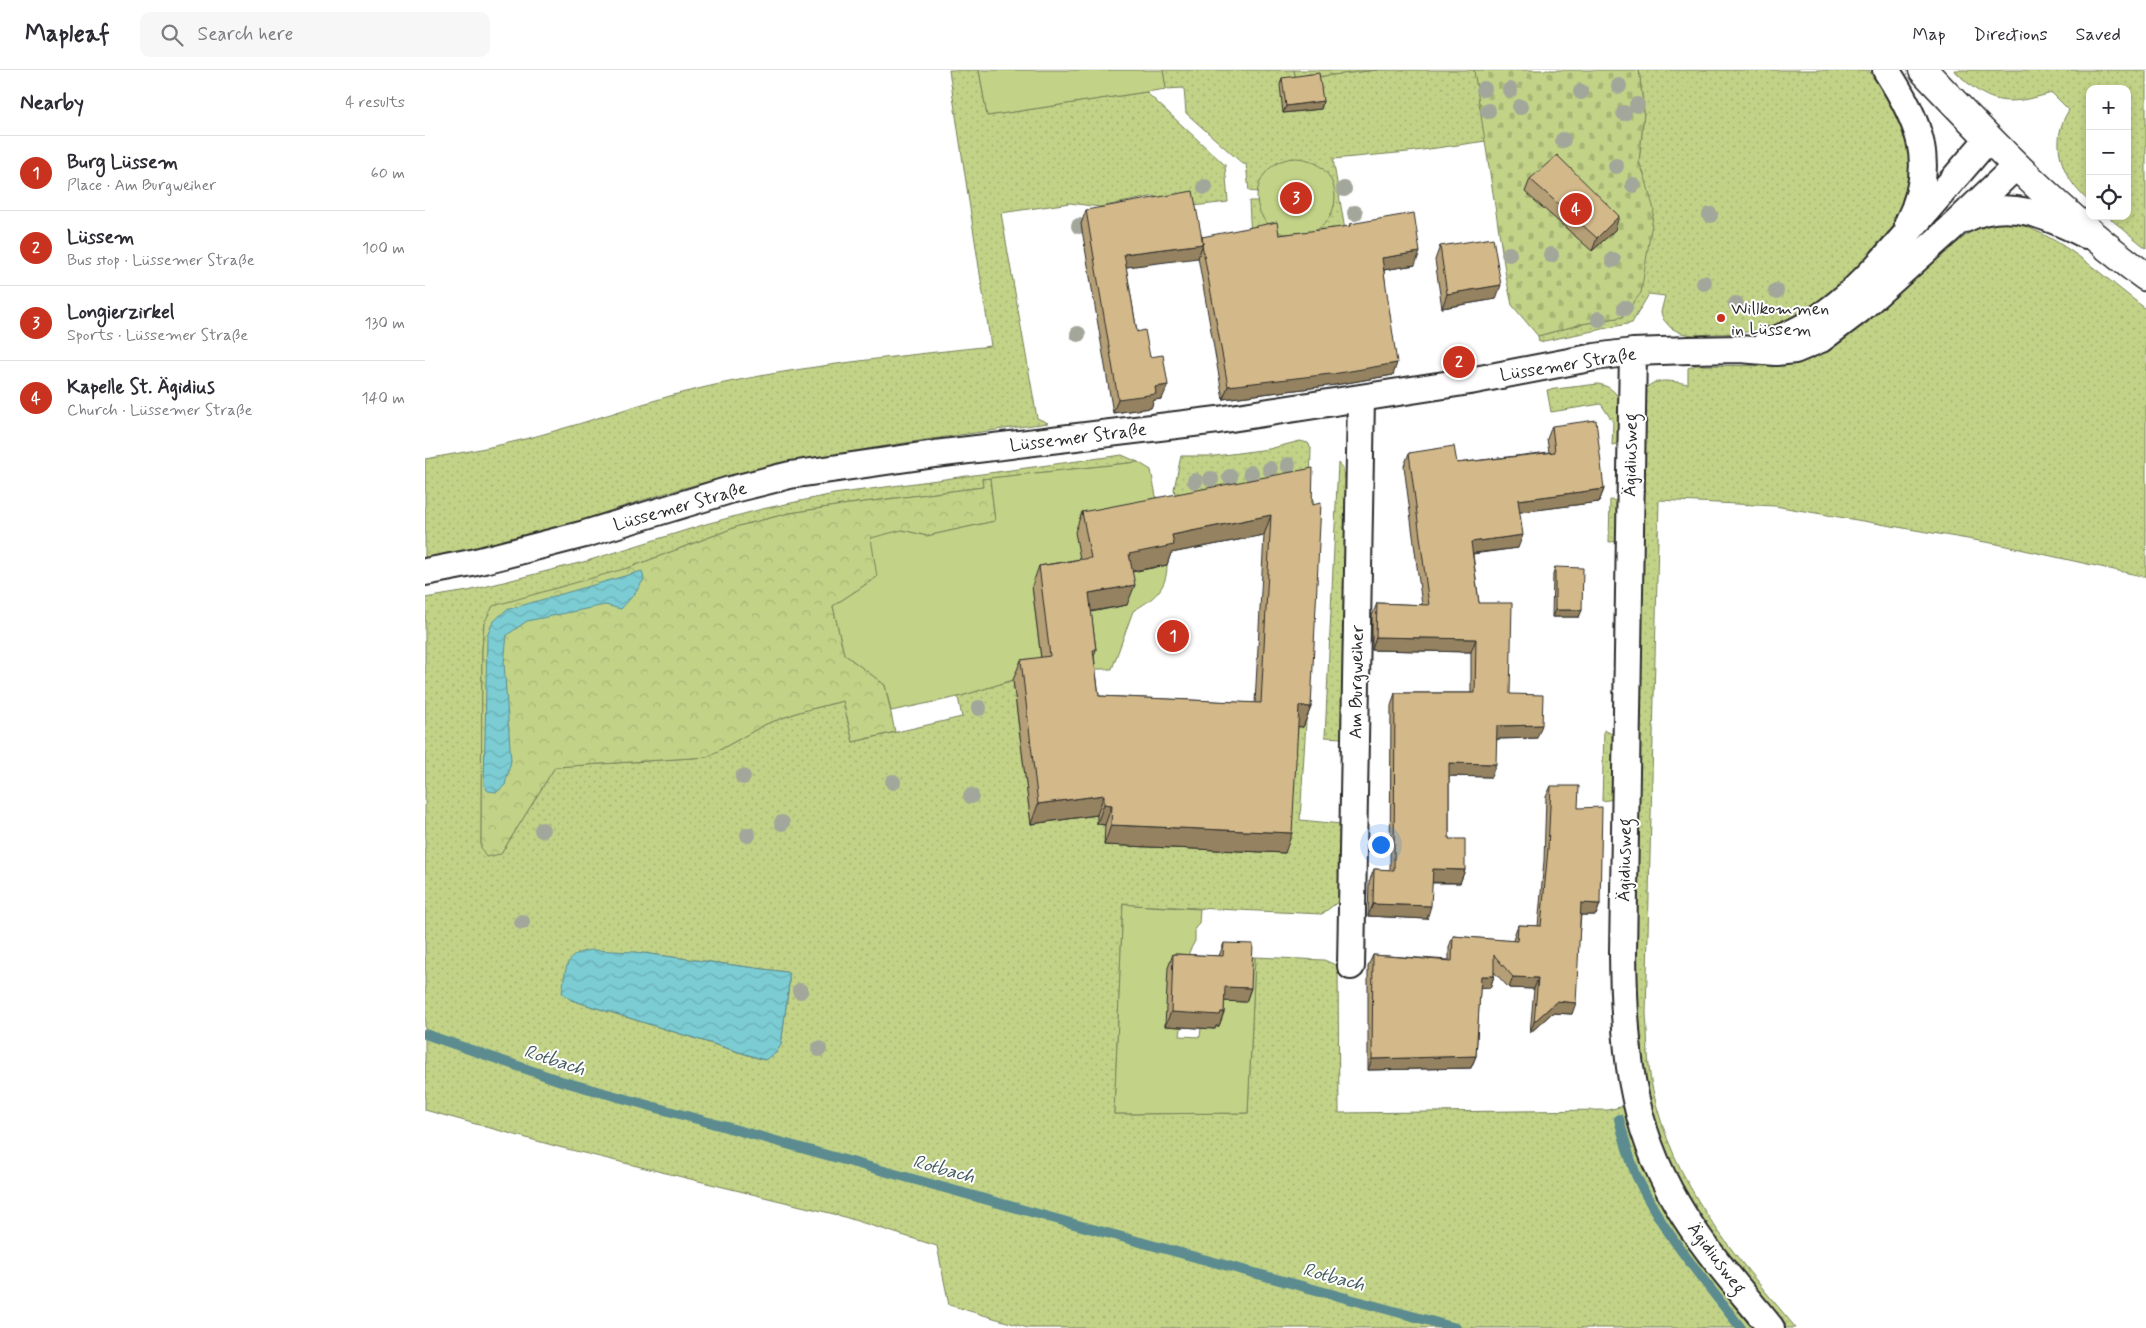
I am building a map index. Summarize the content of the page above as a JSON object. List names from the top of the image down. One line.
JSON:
{"streets":{"street":["Lüssemer Straße","Ägidiusweg","Am Burgweiher"]},"crossings":[["Lüssemer Straße","Ägidiusweg"],["Lüssemer Straße","Am Burgweiher"]],"water":["Rotbach"],"places":["Willkommen in Lüssem"],"page":{"header":"Mapleaf","search":"Search here","nav":["Map","Directions","Saved"],"heading":["Nearby","4 results"],"map_buttons":["+","−"],"list":[{"mark":"1","name":"Burg Lüssem","note":"Place · Am Burgweiher","value":"60 m"},{"mark":"2","name":"Lüssem","note":"Bus stop · Lüssemer Straße","value":"100 m"},{"mark":"3","name":"Longierzirkel","note":"Sports · Lüssemer Straße","value":"130 m"},{"mark":"4","name":"Kapelle St. Ägidius","note":"Church · Lüssemer Straße","value":"140 m"}],"pins":["3","4","2","1"]}}
